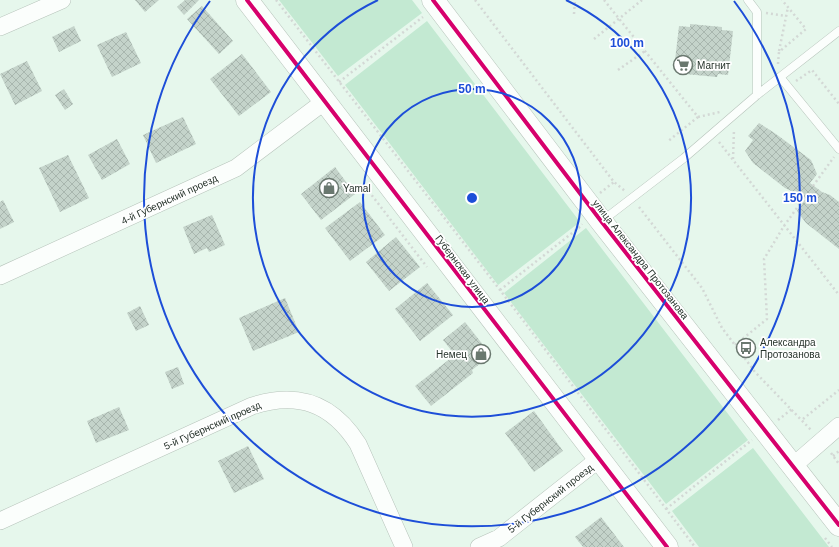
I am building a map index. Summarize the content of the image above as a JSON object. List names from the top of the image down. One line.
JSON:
{"streets":{"street":["4-й Губернский проезд","улица Александра Протозанова","Губернская улица","5-й Губернский проезд"]},"crossings":[["4-й Губернский проезд","Губернская улица"],["Губернская улица","5-й Губернский проезд"]],"places":{"supermarket":["Магнит"],"shop":["Yamal","Немец"],"bus stop":["Александра Протозанова"]},"rings":["100 m","50 m","150 m"]}
